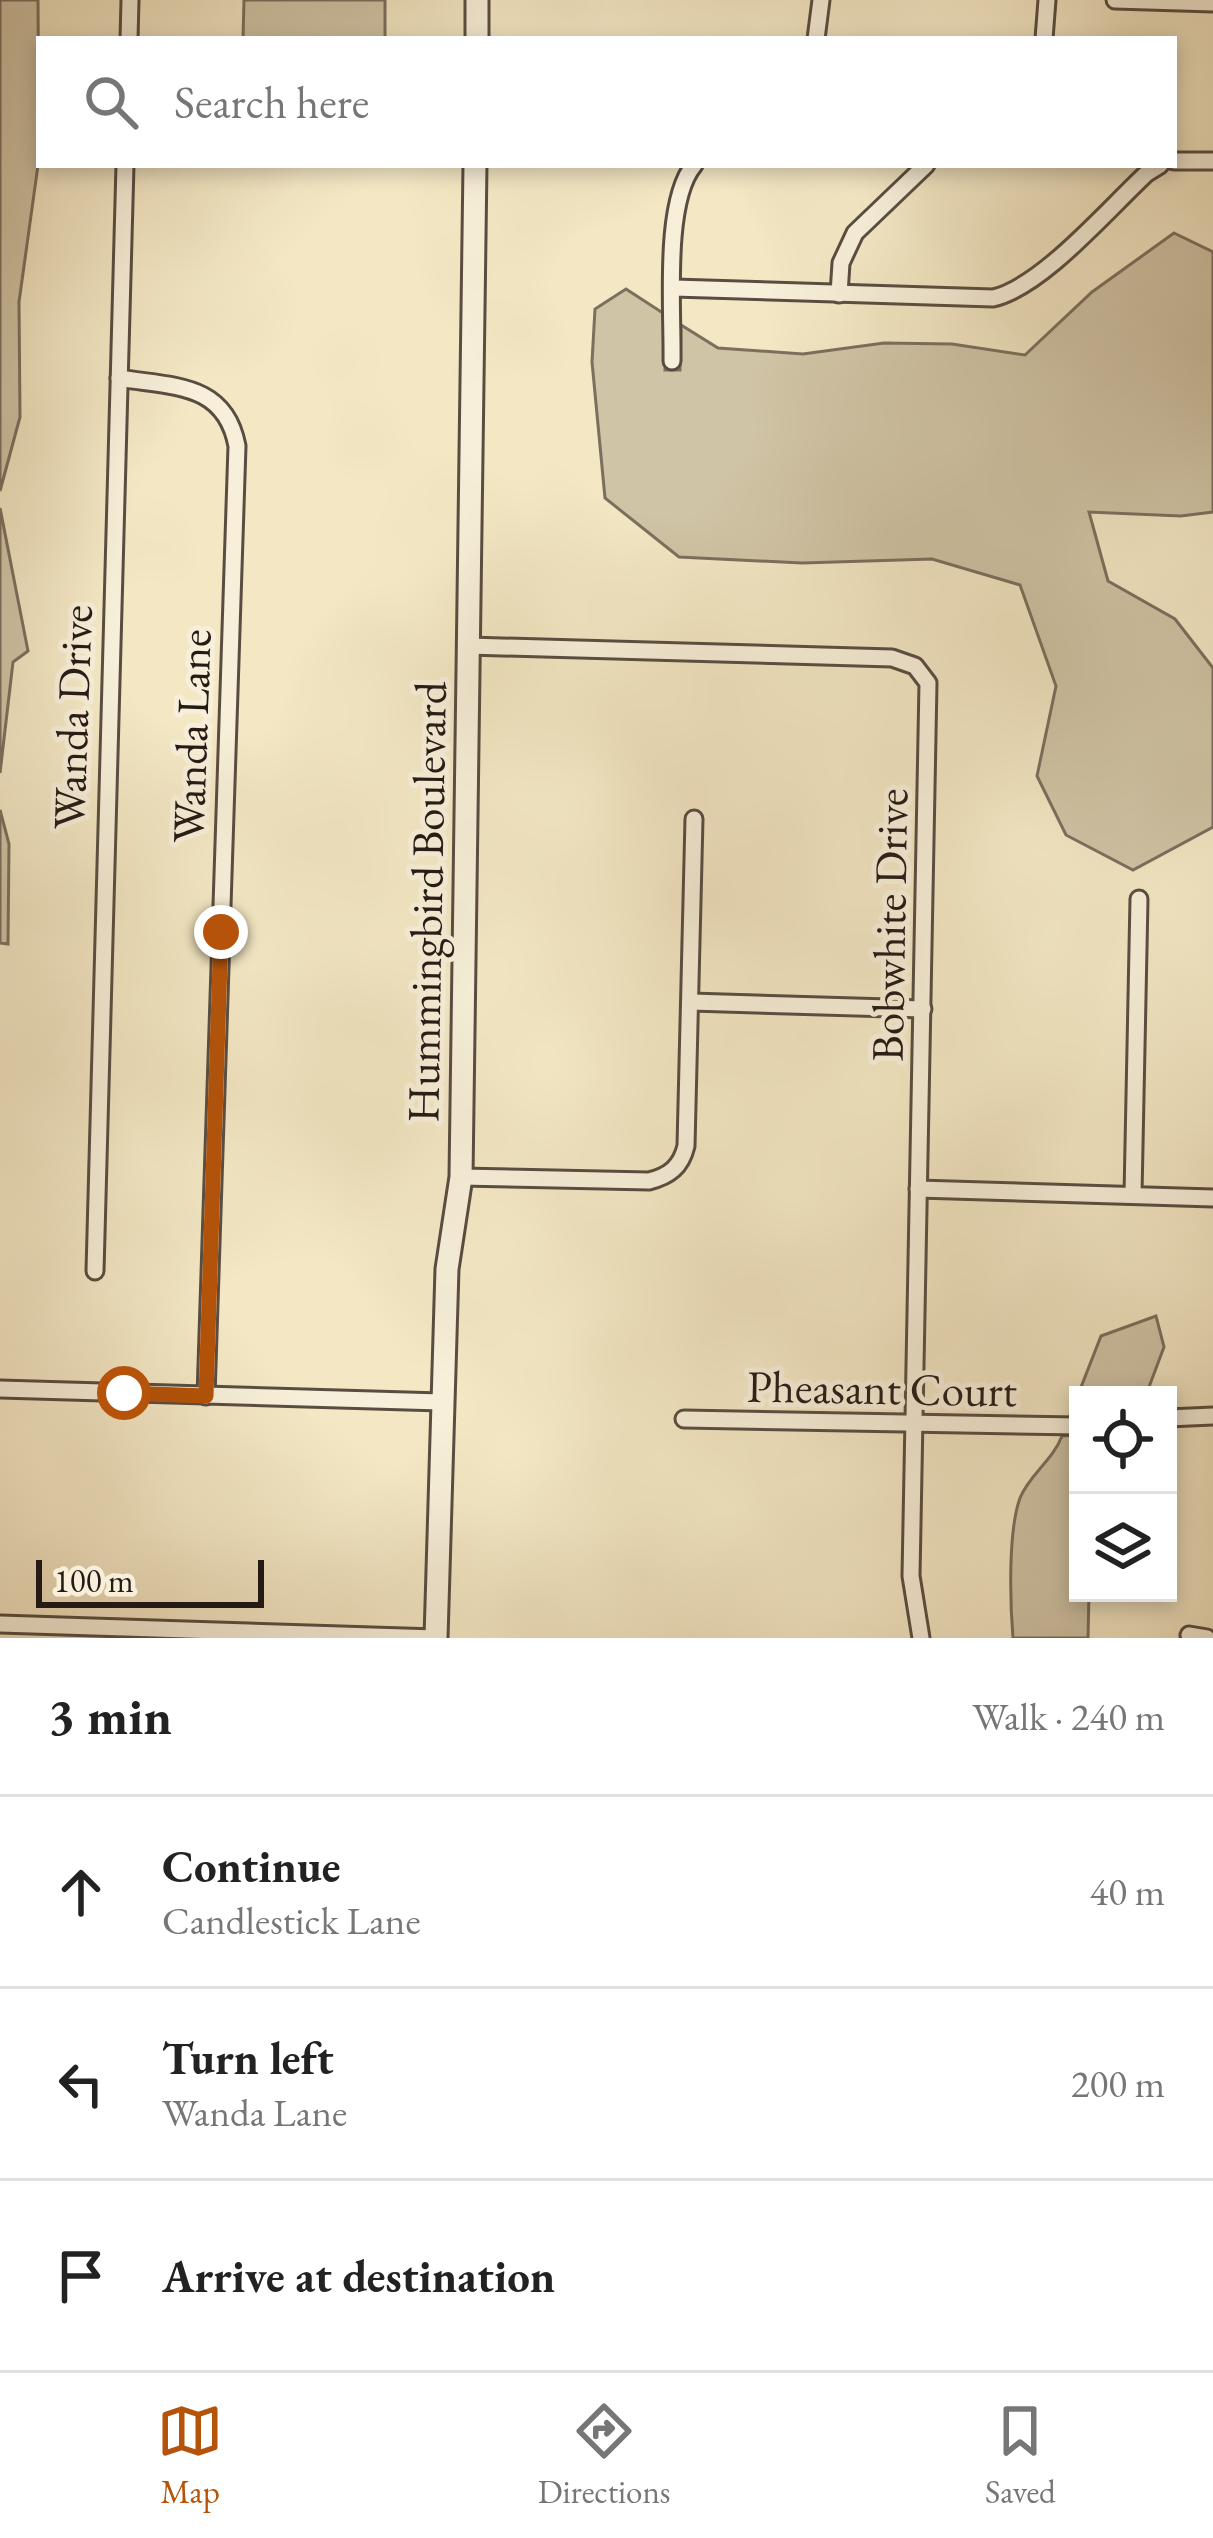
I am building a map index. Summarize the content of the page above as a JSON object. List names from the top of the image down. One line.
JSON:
{"streets":{"street":["Wanda Drive","Wanda Lane","Hummingbird Boulevard","Bobwhite Drive","Pheasant Court"]},"crossings":[["Wanda Drive","Wanda Lane"],["Hummingbird Boulevard","Bobwhite Drive"],["Bobwhite Drive","Pheasant Court"]],"scale_bar":"100 m","page":{"search":"Search here","scale":"100 m","heading":["3 min","Walk · 240 m"],"list":[["Continue","Candlestick Lane","40 m"],["Turn left","Wanda Lane","200 m"],"Arrive at destination"],"nav":["Map","Directions","Saved"]}}
